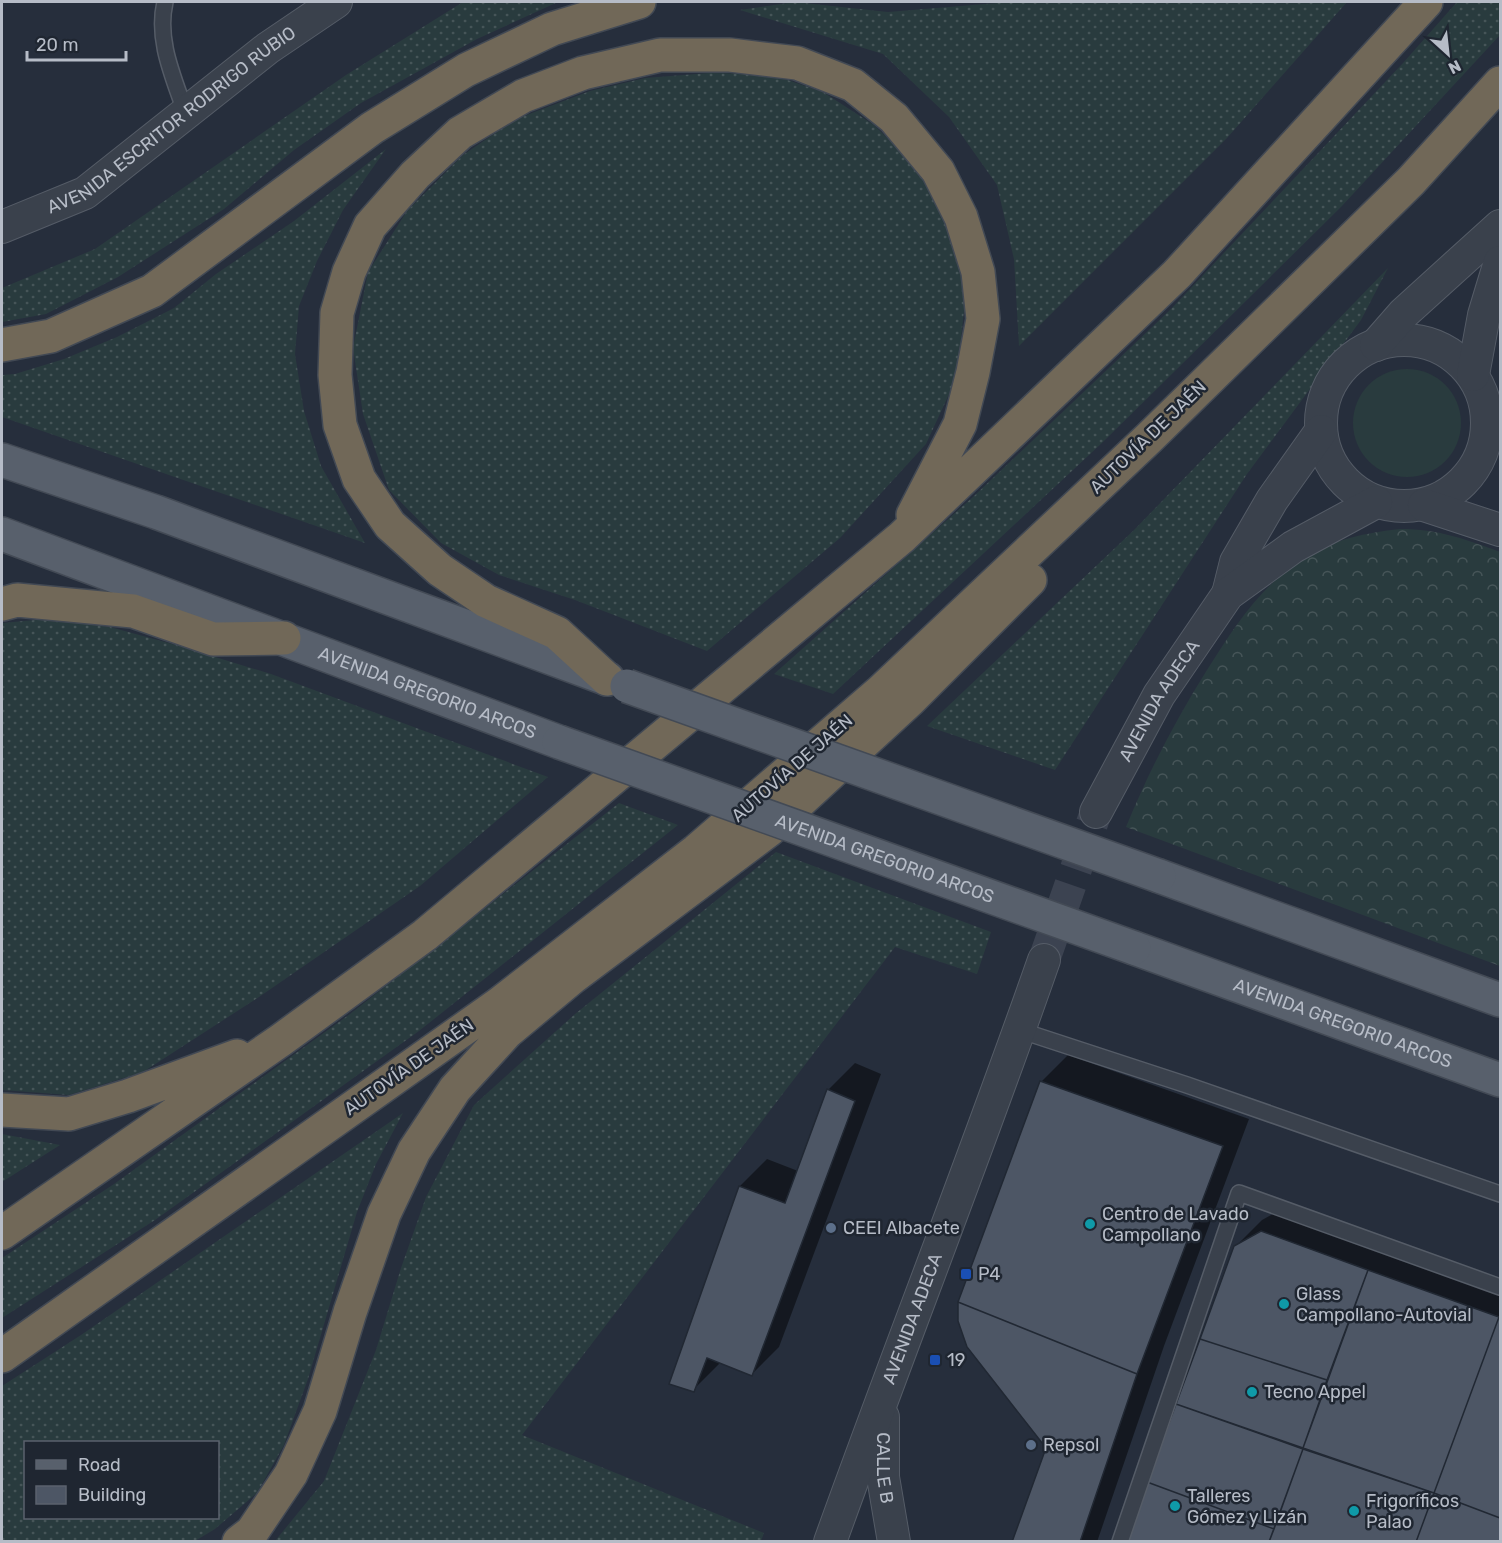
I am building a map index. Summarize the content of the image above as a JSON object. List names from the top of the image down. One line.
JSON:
{"streets":{"highway":["AUTOVÍA DE JAÉN"],"main road":["AVENIDA GREGORIO ARCOS"],"street":["AVENIDA ESCRITOR RODRIGO RUBIO","AVENIDA ADECA","CALLE B"]},"crossings":[["AVENIDA ADECA","CALLE B"]],"places":{"other":["Centro de Lavado Campollano","CEEI Albacete","Glass Campollano-Autovial","Tecno Appel","Repsol","Talleres Gómez y Lizán","Frigoríficos Palao"],"transit":["P4","19"]},"legend":["Road","Building"],"scale_bar":"20 m","north":"bottom right"}
